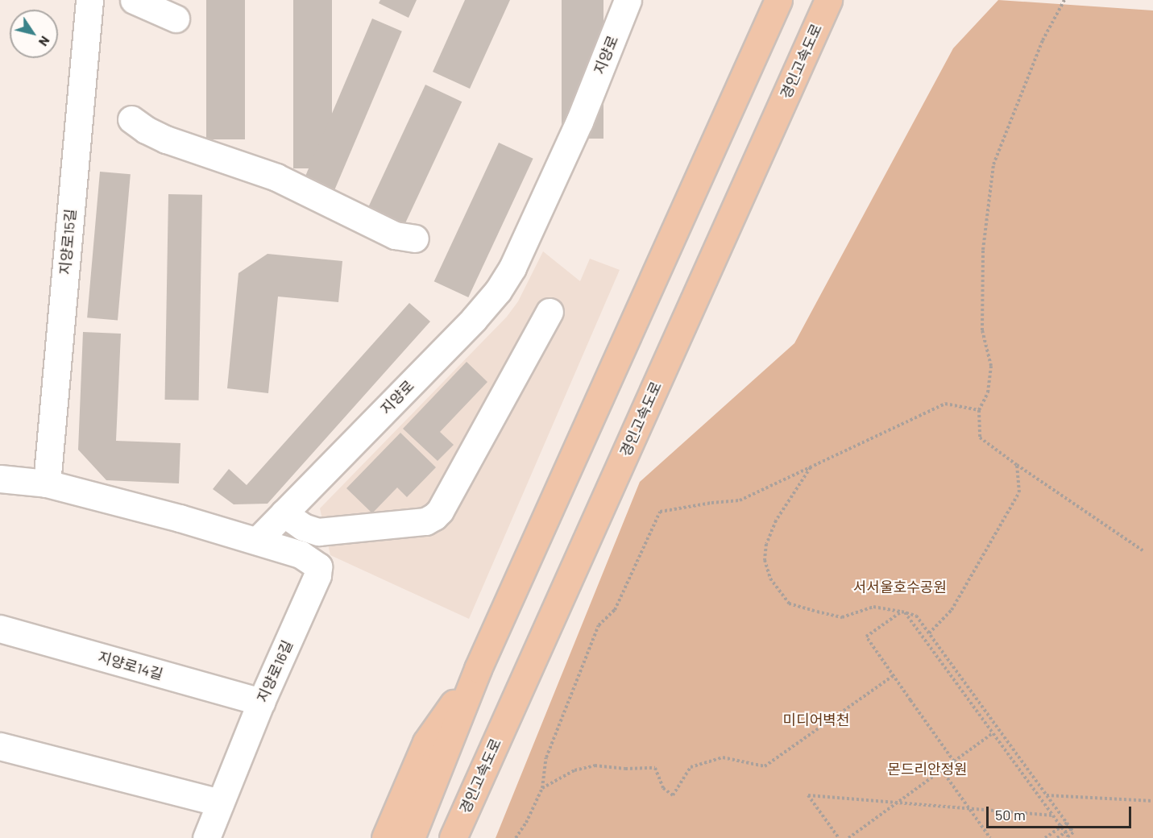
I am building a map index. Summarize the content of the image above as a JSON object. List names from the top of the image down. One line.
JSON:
{"streets":{"highway":["경인고속도로"],"street":["지양로","지양로15길","지양로14길","지양로16길"]},"crossings":[["지양로","지양로16길"],["지양로14길","지양로16길"]],"parks":["서서울호수공원","미디어벽천","몬드리안정원"],"scale_bar":"50 m","north":"bottom right"}
